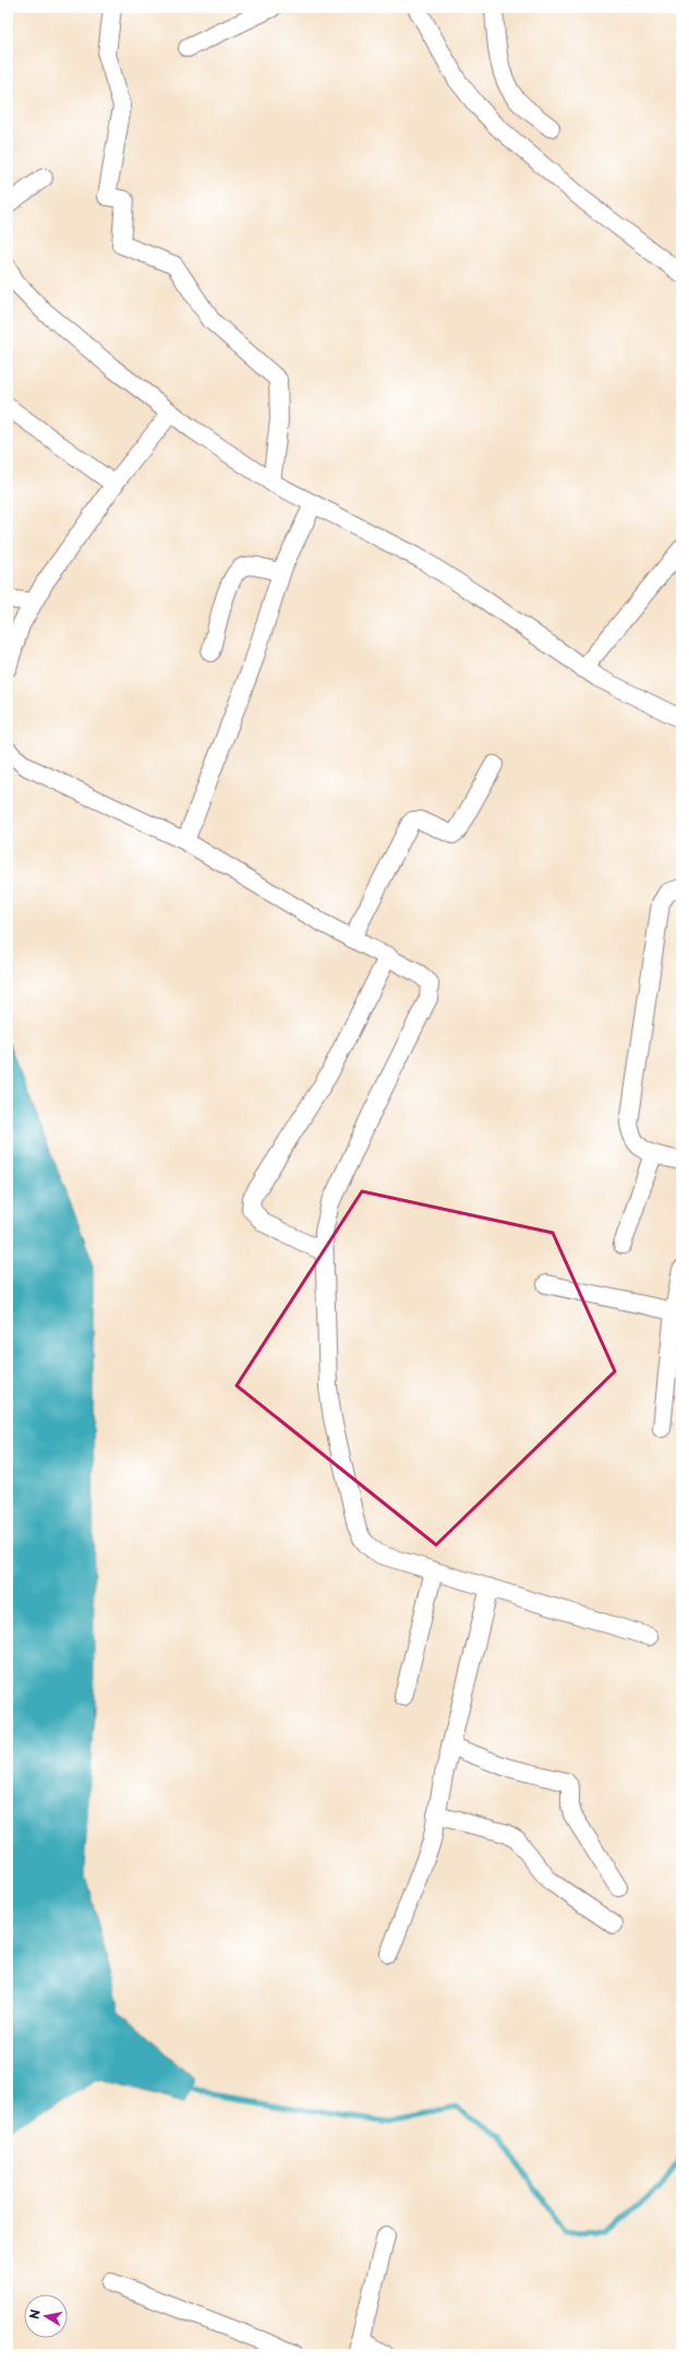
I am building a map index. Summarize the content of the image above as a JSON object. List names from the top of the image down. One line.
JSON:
{"north":"left"}
